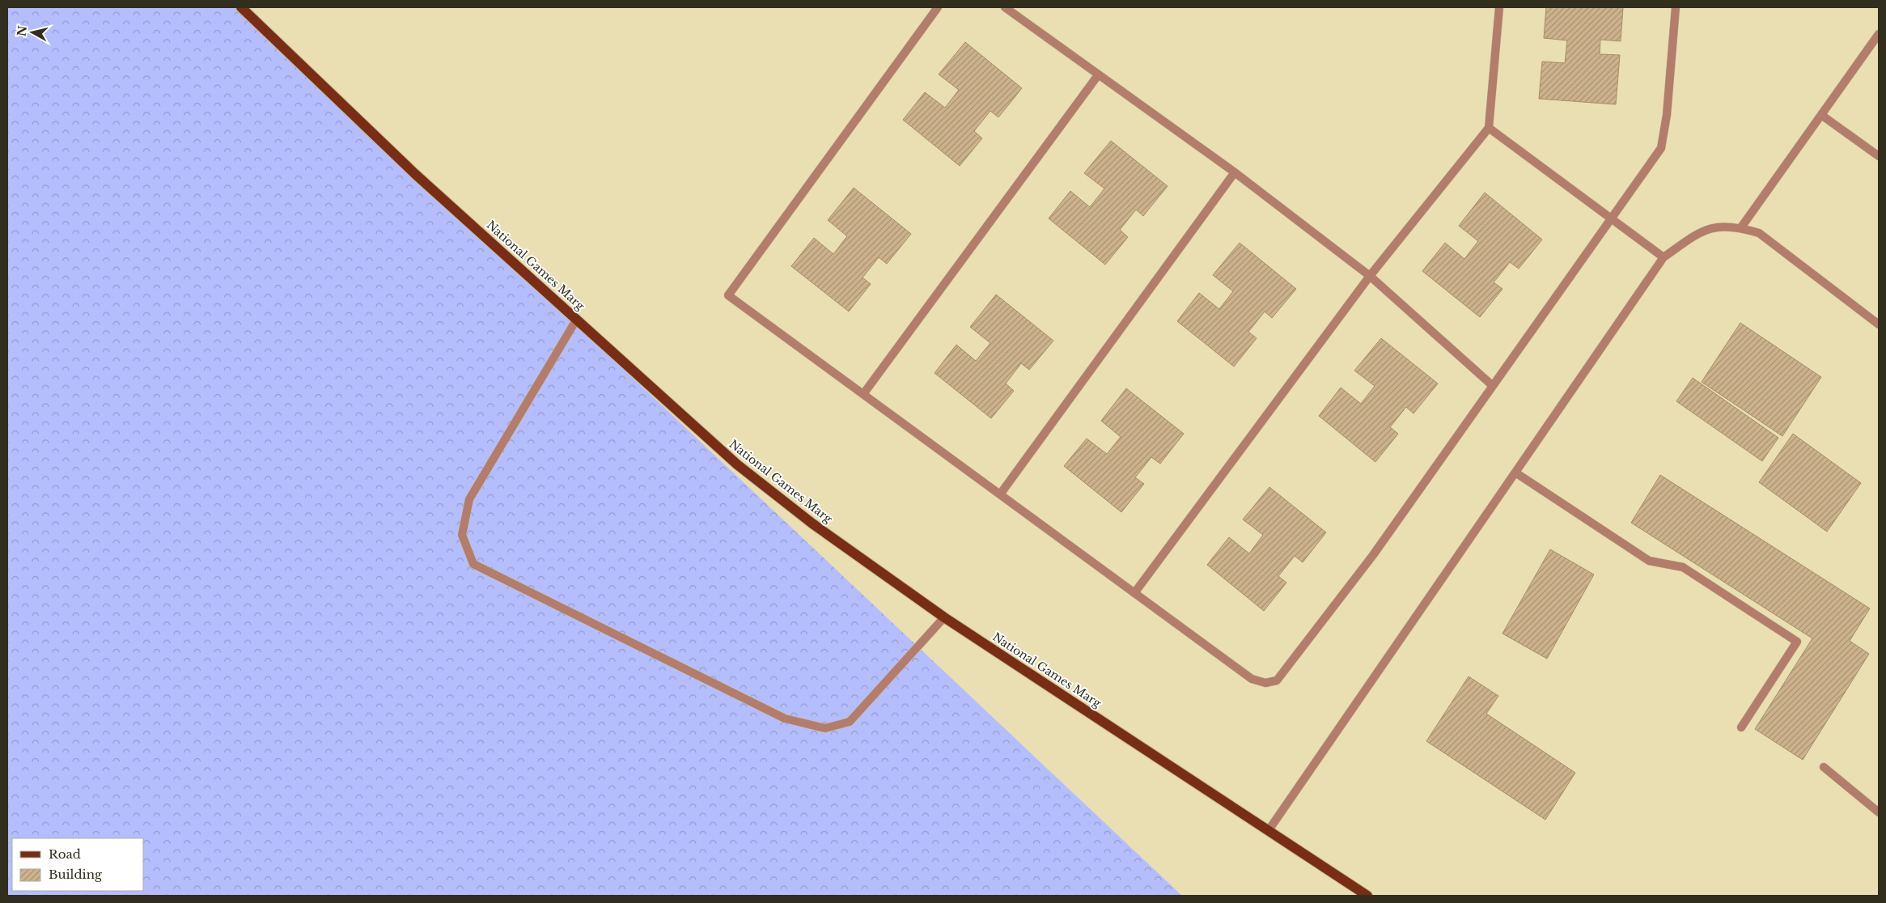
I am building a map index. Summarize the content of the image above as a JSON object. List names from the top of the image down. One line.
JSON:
{"streets":{"main road":["National Games Marg"]},"legend":["Road","Building"],"north":"left"}
